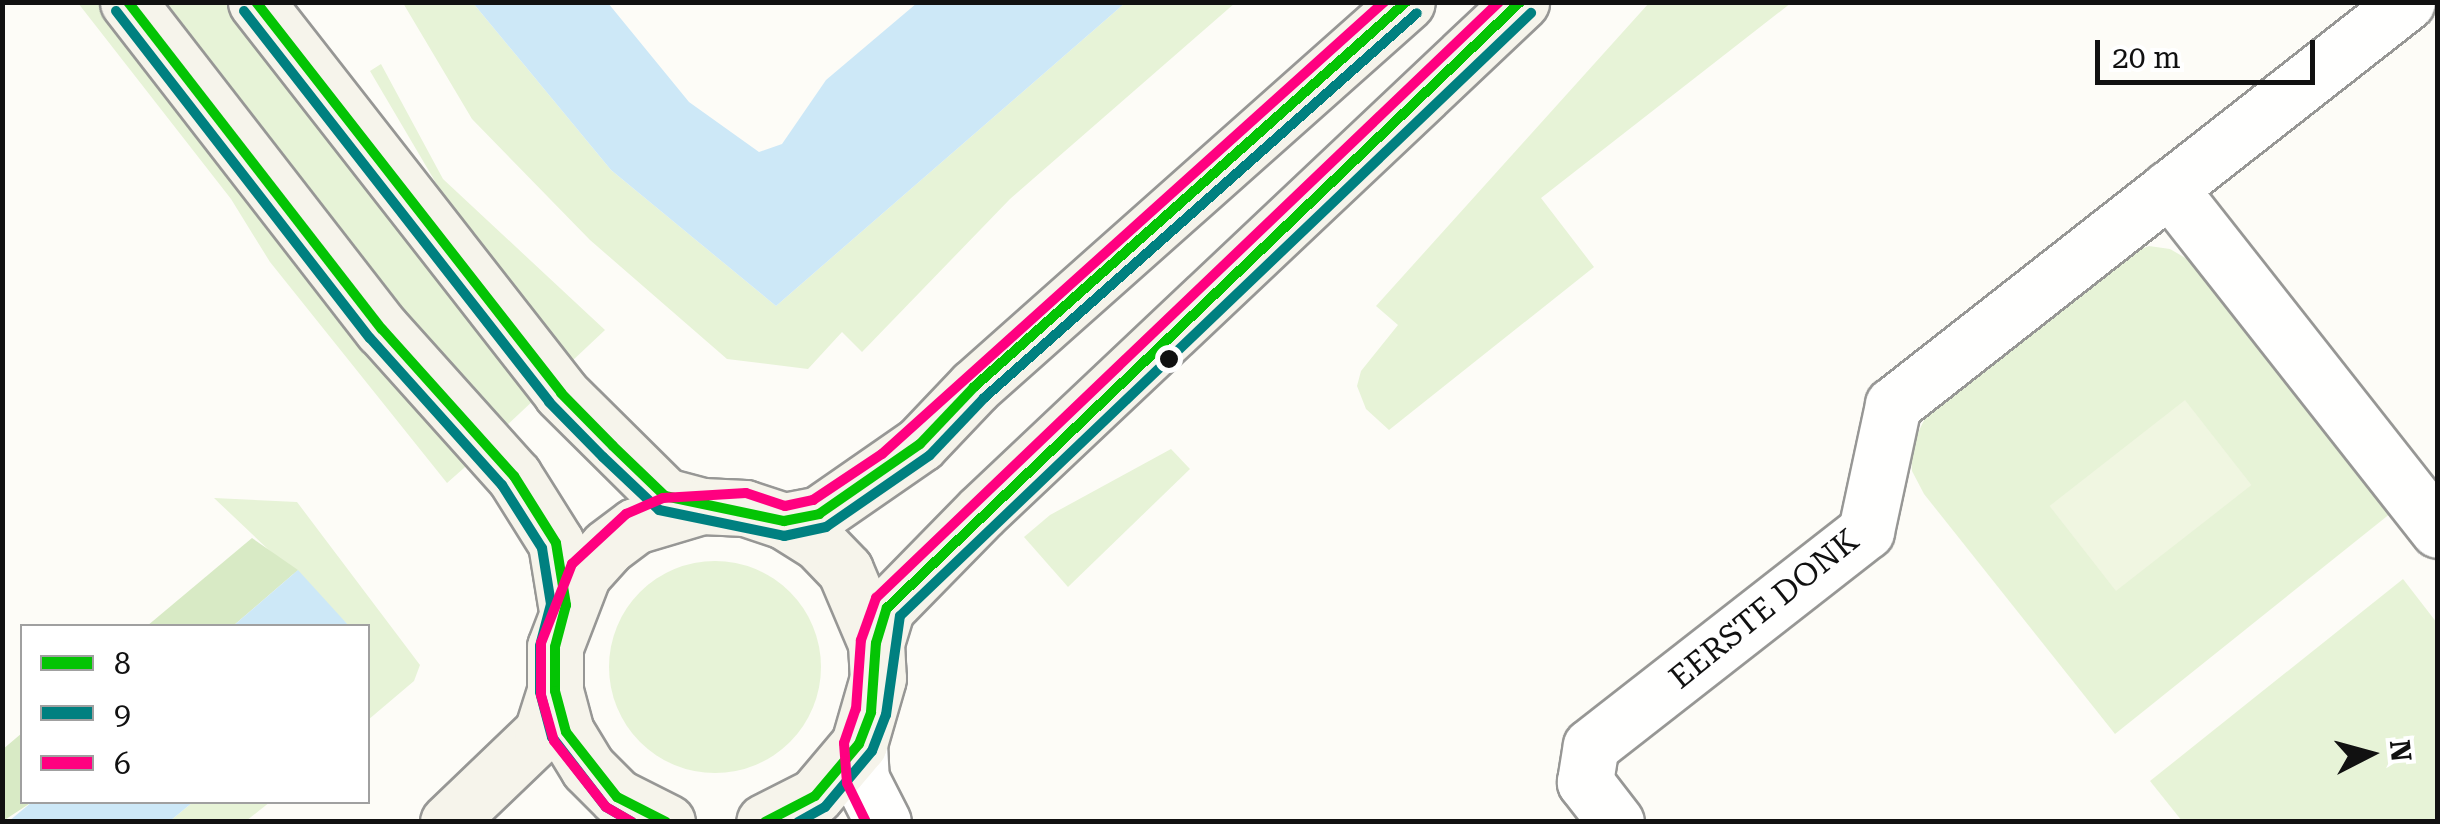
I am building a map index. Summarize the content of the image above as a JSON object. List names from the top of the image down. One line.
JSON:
{"streets":{"street":["EERSTE DONK"]},"lines":["transit line 8","transit line 6","transit line 9"],"legend":["8","9","6"],"scale_bar":"20 m","north":"right"}
